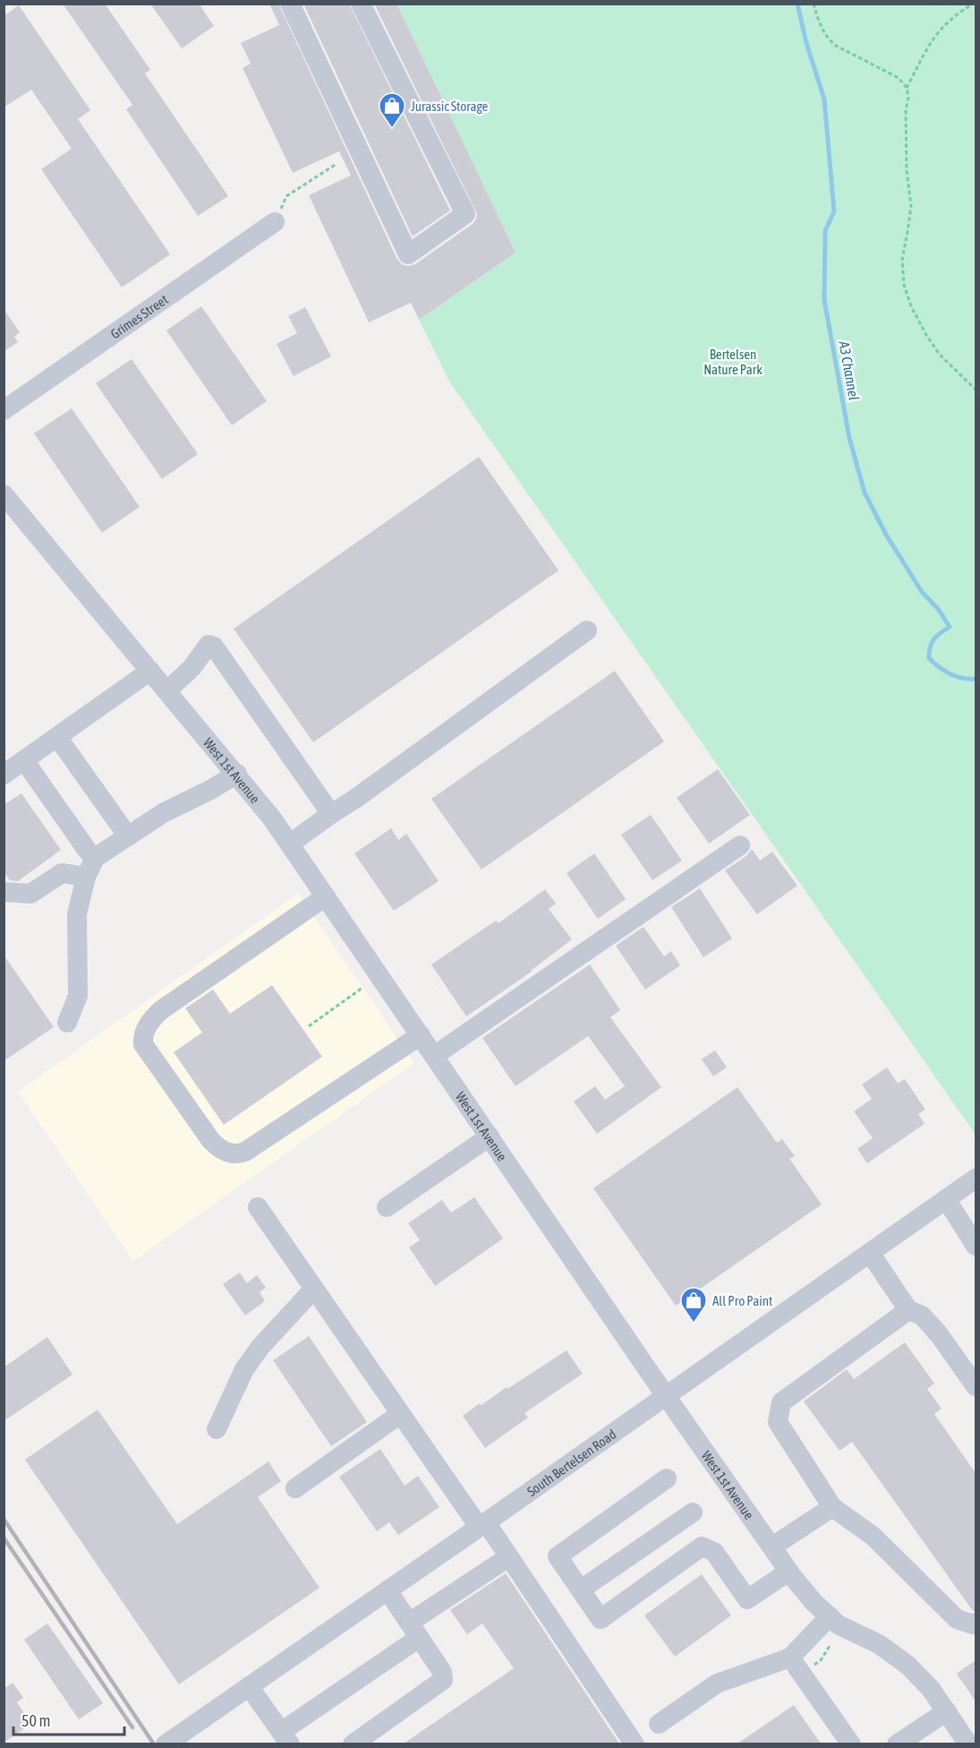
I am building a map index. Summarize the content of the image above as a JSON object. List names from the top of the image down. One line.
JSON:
{"streets":{"street":["Grimes Street","West 1st Avenue","South Bertelsen Road"]},"crossings":[["West 1st Avenue","South Bertelsen Road"]],"water":["A3 Channel"],"parks":["Bertelsen Nature Park"],"places":{"shop":["Jurassic Storage","All Pro Paint"]},"scale_bar":"50 m"}
